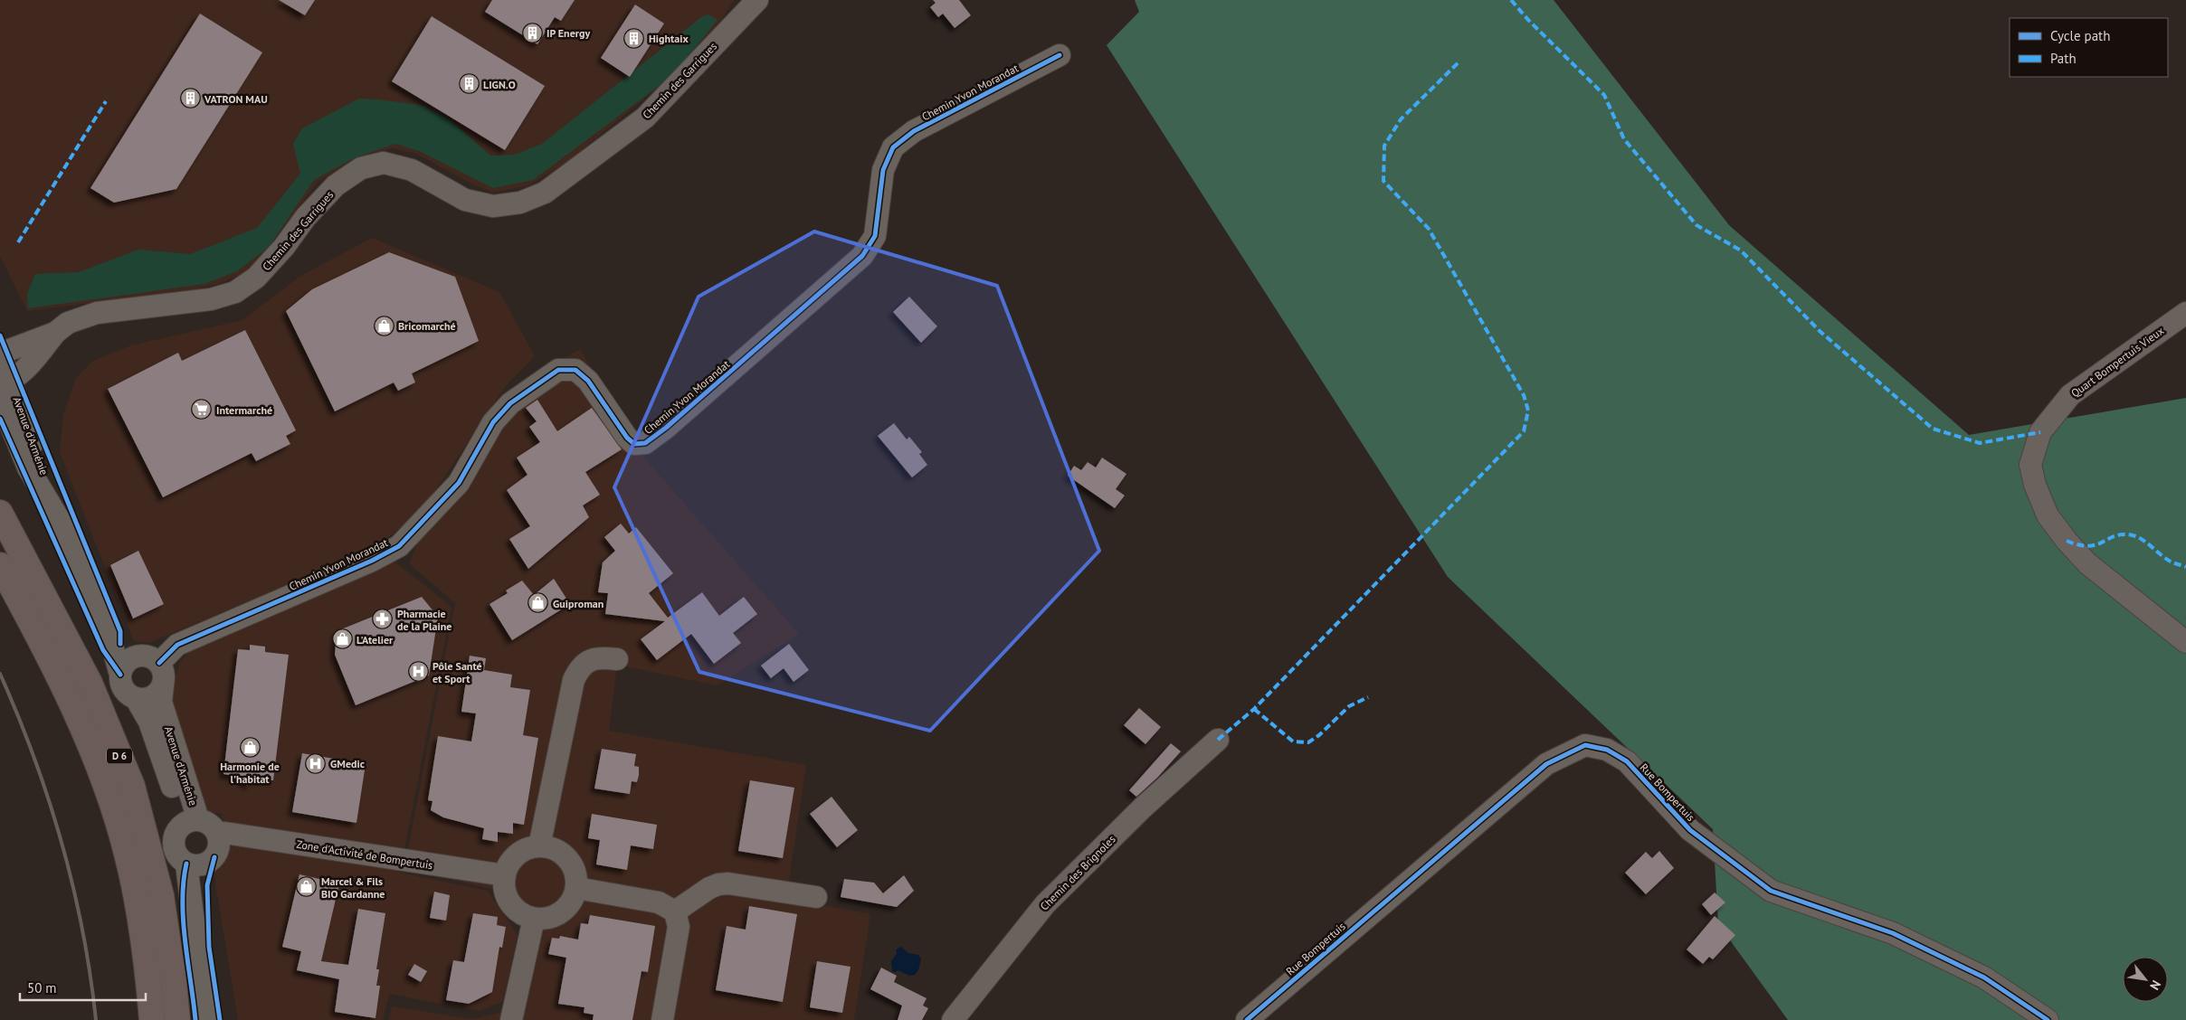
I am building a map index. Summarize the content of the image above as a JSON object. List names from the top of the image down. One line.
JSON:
{"streets":{"highway":["D 6"],"street":["Chemin des Garrigues","Chemin Yvon Morandat","Quart Bompertuis Vieux","Avenue d'Arménie","Rue Bompertuis","Zone d'Activité de Bompertuis","Chemin des Brignoles"]},"crossings":[["Chemin des Garrigues","Avenue d'Arménie"],["Chemin Yvon Morandat","Avenue d'Arménie"]],"places":{"building":["IP Energy","Hightaix","LIGN.O","VATRON MAU"],"shop":["Bricomarché","Guiproman","L'Atelier","Harmonie de l'habitat","Marcel & Fils BIO Gardanne"],"supermarket":["Intermarché"],"pharmacy":["Pharmacie de la Plaine"],"hospital":["Pôle Santé et Sport","GMedic"]},"legend":["Cycle path","Path"],"scale_bar":"50 m","north":"bottom right"}
